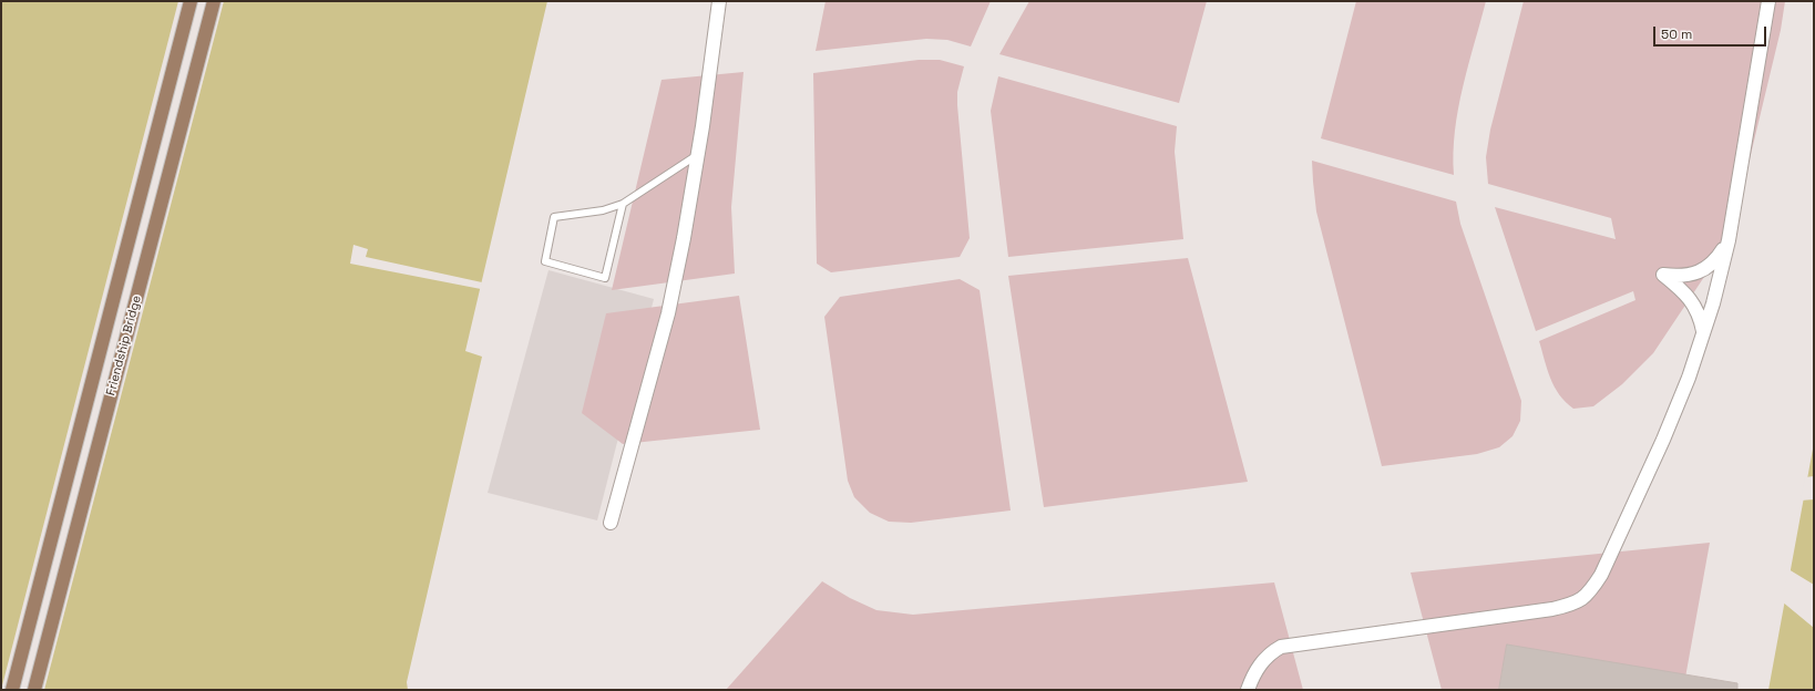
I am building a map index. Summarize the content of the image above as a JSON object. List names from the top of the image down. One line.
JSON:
{"streets":{"main road":["Friendship Bridge"]},"scale_bar":"50 m"}
